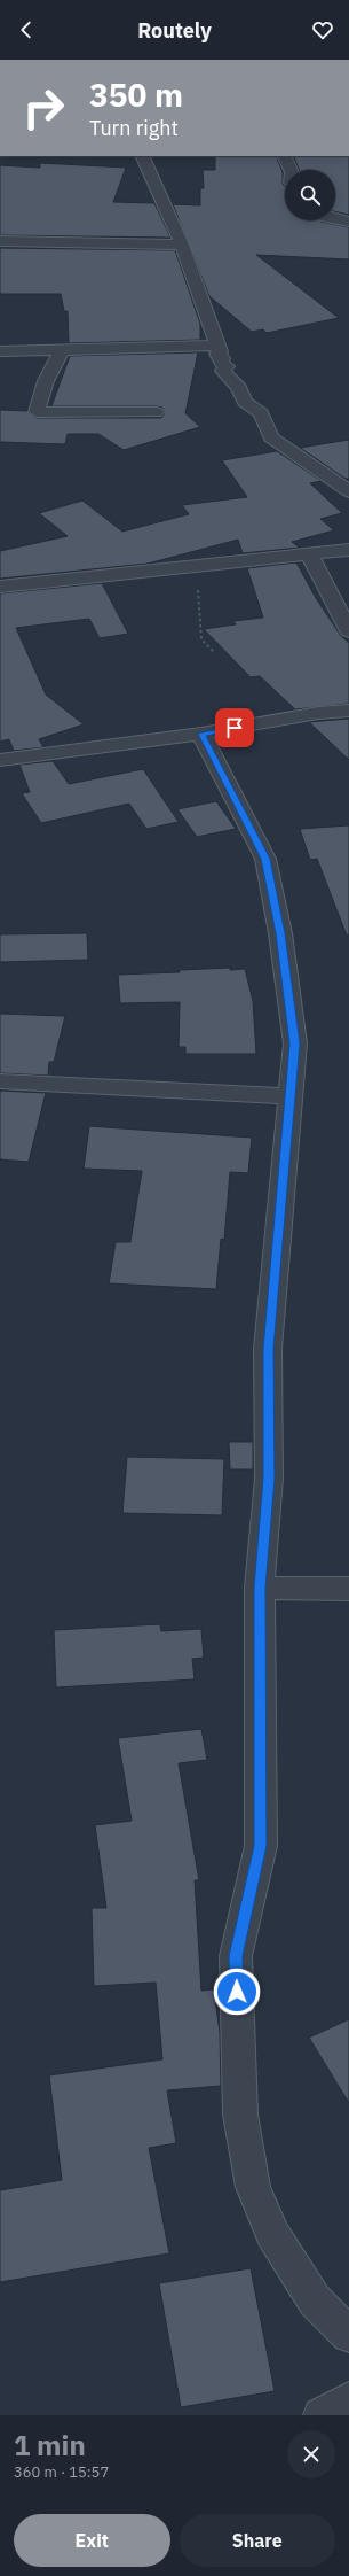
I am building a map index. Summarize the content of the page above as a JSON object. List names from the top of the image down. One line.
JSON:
{"page":{"header":"Routely","turn":["350 m","Turn right"],"heading":["1 min","360 m · 15:57"],"buttons":["Exit","Share"]}}
